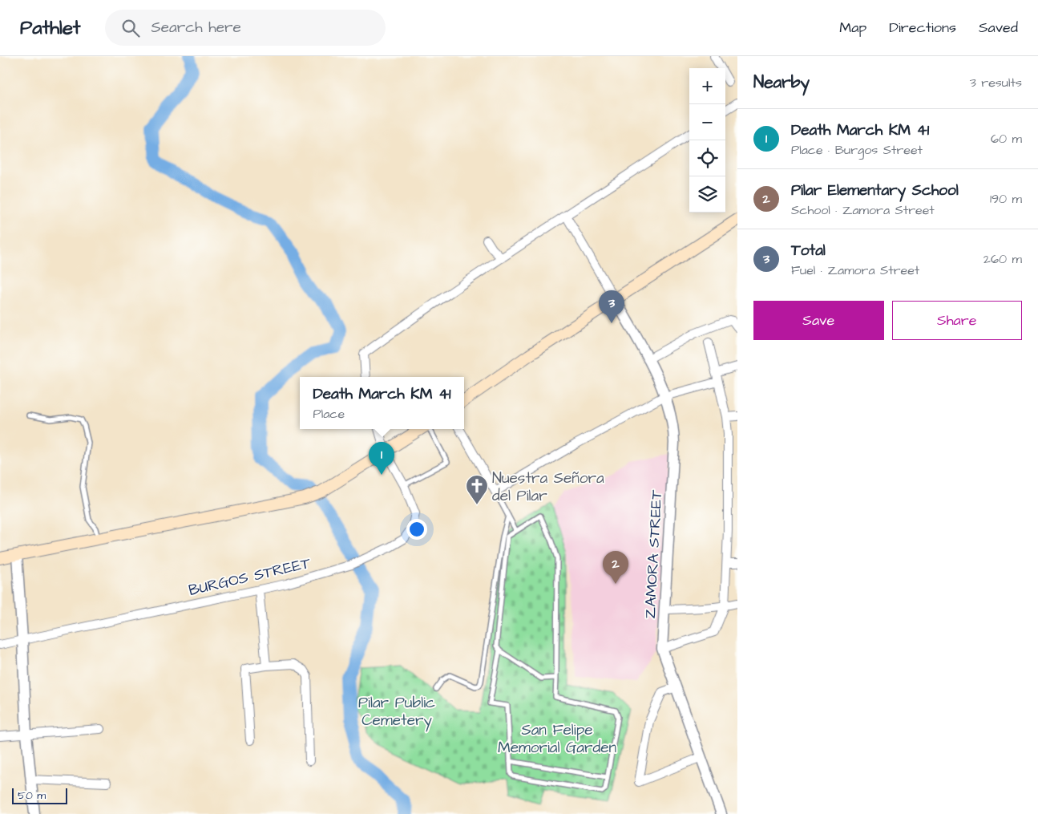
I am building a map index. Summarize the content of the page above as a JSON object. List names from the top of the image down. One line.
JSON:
{"streets":{"street":["ZAMORA STREET","BURGOS STREET"]},"parks":["Pilar Public Cemetery","San Felipe Memorial Garden"],"places":{"church":["Nuestra Señora del Pilar"]},"scale_bar":"50 m","page":{"header":"Pathlet","search":"Search here","nav":["Map","Directions","Saved"],"heading":["Nearby","3 results"],"map_buttons":["+","−"],"list":[{"mark":"1","name":"Death March KM 41","note":"Place · Burgos Street","value":"60 m"},{"mark":"2","name":"Pilar Elementary School","note":"School · Zamora Street","value":"190 m"},{"mark":"3","name":"Total","note":"Fuel · Zamora Street","value":"260 m"}],"buttons":["Save","Share"],"pins":["3","1","2"],"popup":["Death March KM 41","Place"],"scale":"50 m"}}
